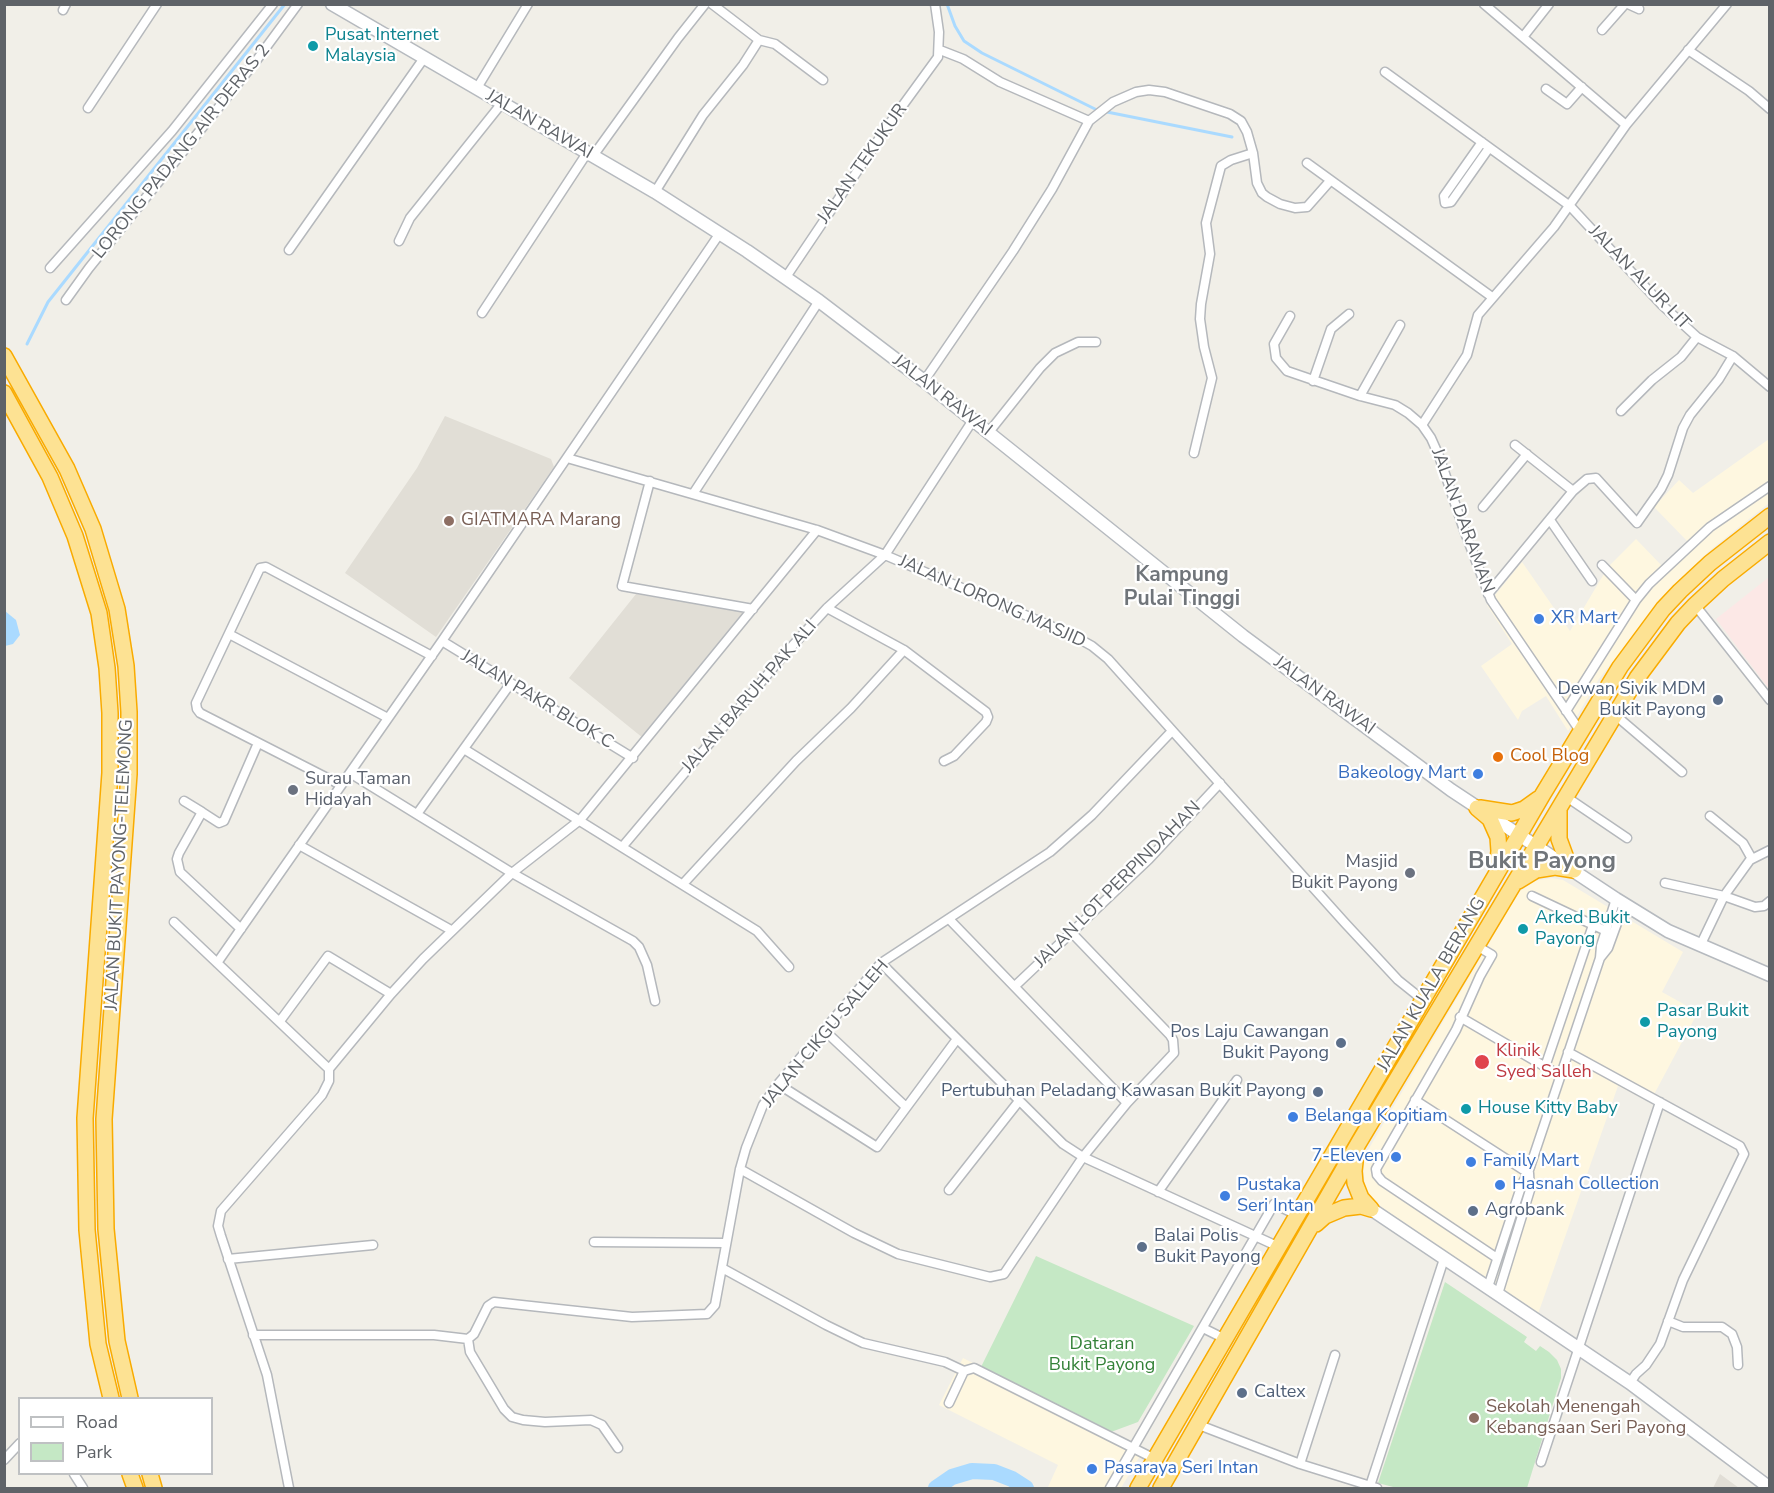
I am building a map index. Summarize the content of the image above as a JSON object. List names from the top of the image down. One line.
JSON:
{"streets":{"highway":["JALAN BUKIT PAYONG-TELEMONG","JALAN KUALA BERANG"],"main road":["JALAN RAWAI"],"street":["LORONG PADANG AIR DERAS 2","JALAN TEKUKUR","JALAN ALUR LIT","JALAN DARAMAN","JALAN LORONG MASJID","JALAN BARUH PAK ALI","JALAN PAKR BLOK C","JALAN LOT PERPINDAHAN","JALAN CIKGU SALLEH"]},"crossings":[["JALAN RAWAI","JALAN TEKUKUR"],["JALAN RAWAI","JALAN BARUH PAK ALI"],["JALAN RAWAI","JALAN KUALA BERANG"],["JALAN DARAMAN","JALAN KUALA BERANG"],["JALAN LORONG MASJID","JALAN BARUH PAK ALI"],["JALAN LORONG MASJID","JALAN LOT PERPINDAHAN"],["JALAN LORONG MASJID","JALAN KUALA BERANG"],["JALAN LORONG MASJID","JALAN CIKGU SALLEH"]],"districts":["Kampung Pulai Tinggi","Bukit Payong"],"parks":["Dataran Bukit Payong"],"places":["Pusat Internet Malaysia","GIATMARA Marang","XR Mart","Dewan Sivik MDM Bukit Payong","Cool Blog","Bakeology Mart","Surau Taman Hidayah","Masjid Bukit Payong","Arked Bukit Payong","Pasar Bukit Payong","Pos Laju Cawangan Bukit Payong","Klinik Syed Salleh","Pertubuhan Peladang Kawasan Bukit Payong","House Kitty Baby","Belanga Kopitiam","7-Eleven","Family Mart","Hasnah Collection","Pustaka Seri Intan","Agrobank","Balai Polis Bukit Payong","Caltex","Sekolah Menengah Kebangsaan Seri Payong","Pasaraya Seri Intan"],"legend":["Road","Park"]}
